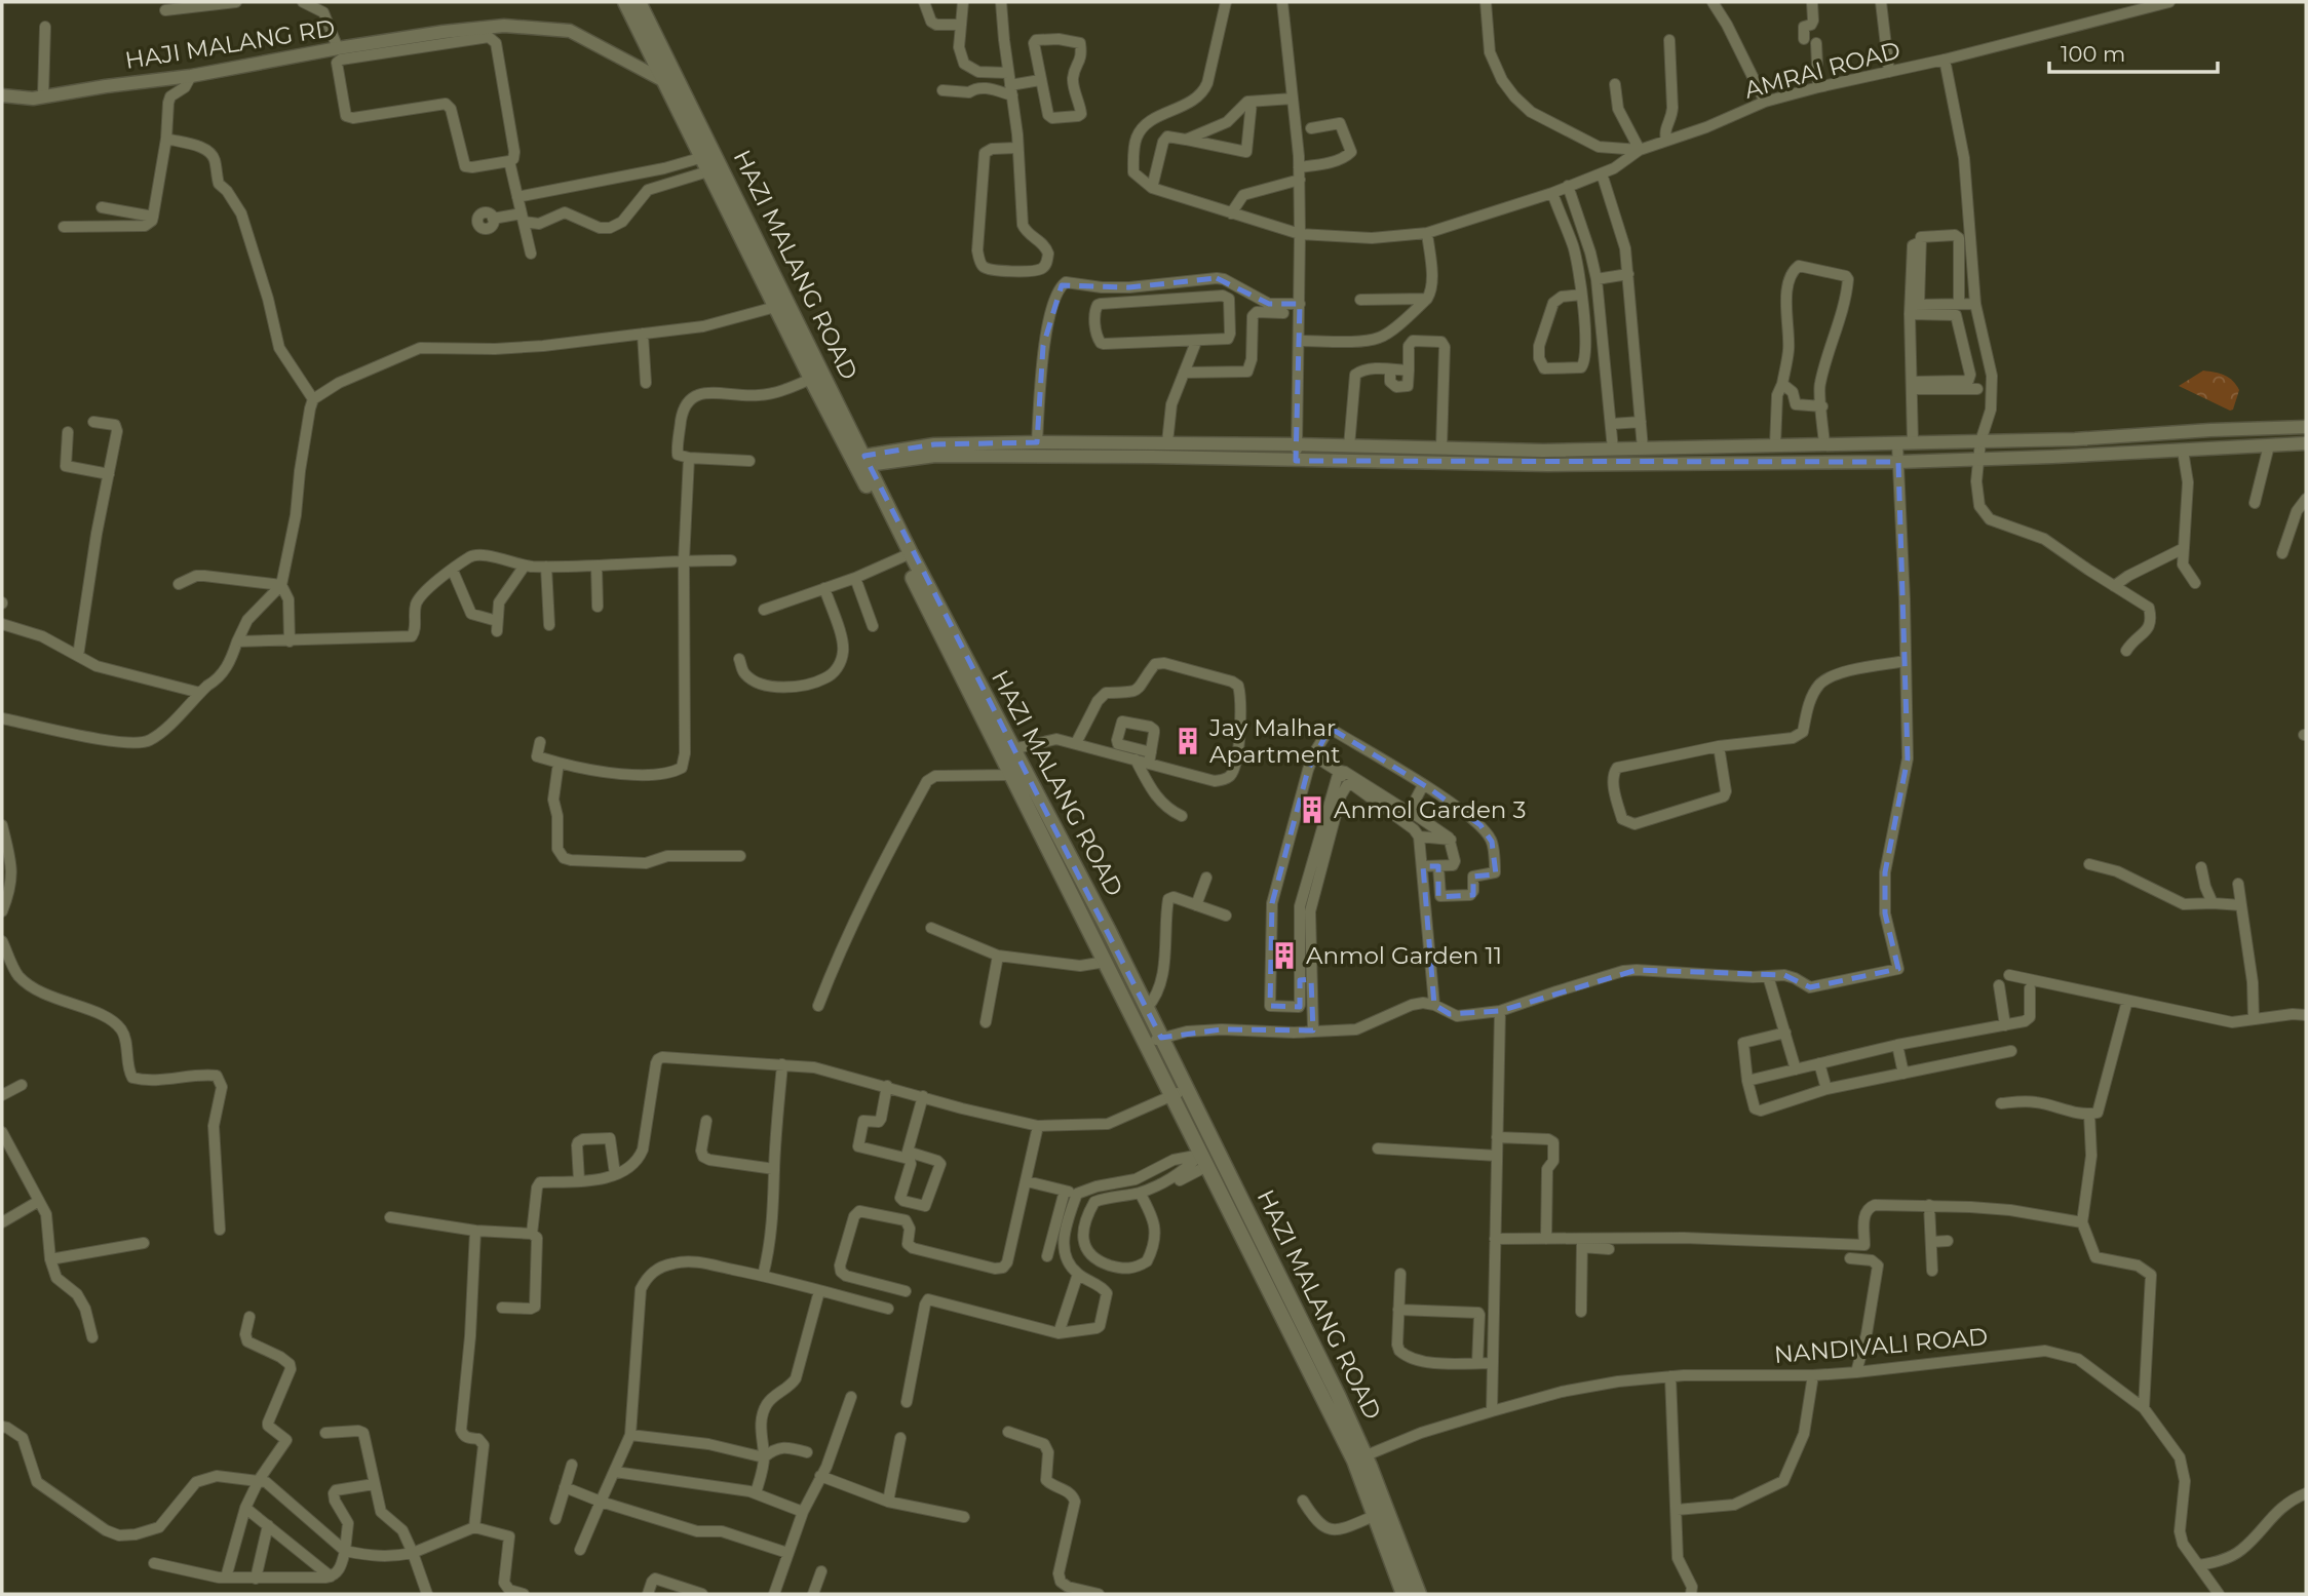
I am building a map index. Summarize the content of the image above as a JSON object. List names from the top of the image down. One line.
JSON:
{"streets":{"main road":["HAZI MALANG ROAD"],"street":["HAJI MALANG RD","AMRAI ROAD","NANDIVALI ROAD"]},"crossings":[["HAJI MALANG RD","HAZI MALANG ROAD"],["HAZI MALANG ROAD","NANDIVALI ROAD"]],"places":{"building":["Jay Malhar Apartment","Anmol Garden 3","Anmol Garden 11"]},"scale_bar":"100 m"}
